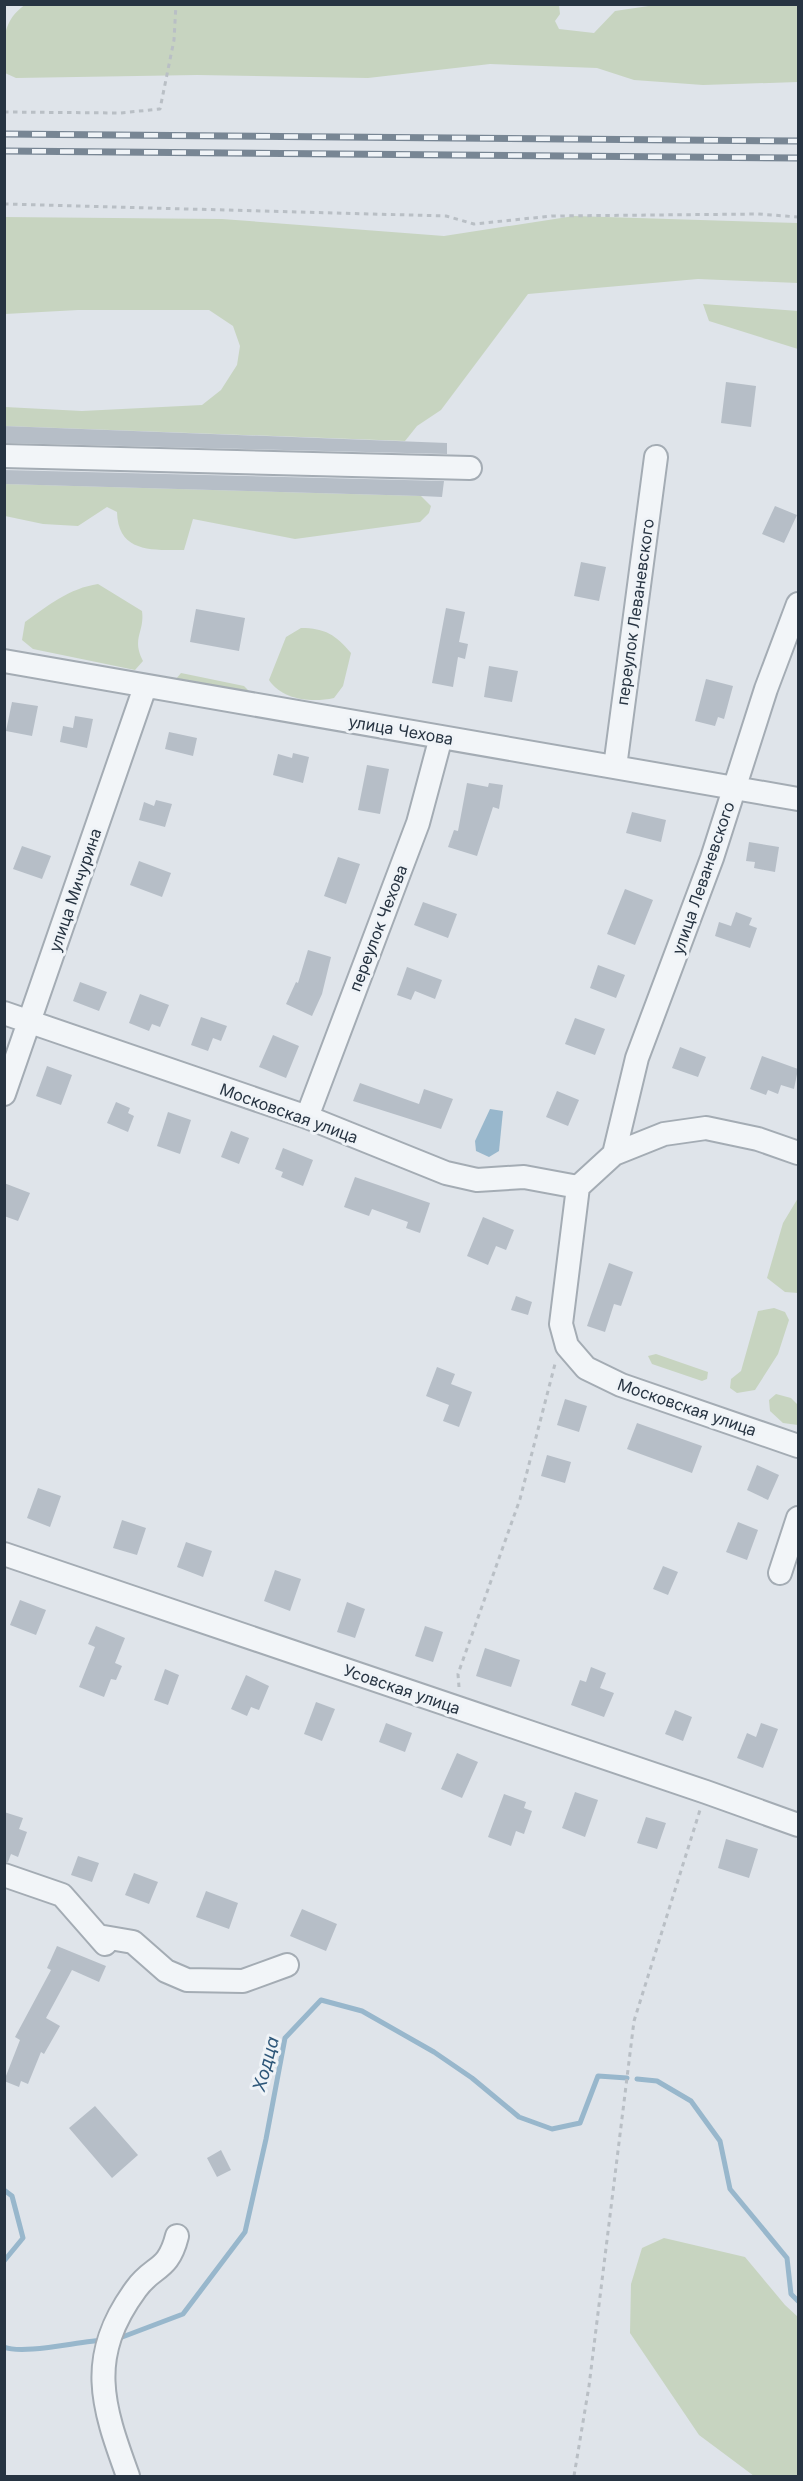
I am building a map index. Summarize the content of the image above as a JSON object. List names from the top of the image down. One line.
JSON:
{"streets":{"street":["переулок Леваневского","улица Чехова","улица Леваневского","улица Мичурина","переулок Чехова","Московская улица","Усовская улица"]},"crossings":[["переулок Леваневского","улица Чехова"],["улица Чехова","улица Леваневского"],["улица Чехова","улица Мичурина"],["улица Чехова","переулок Чехова"],["улица Мичурина","Московская улица"],["переулок Чехова","Московская улица"]],"water":["Ходца"]}
